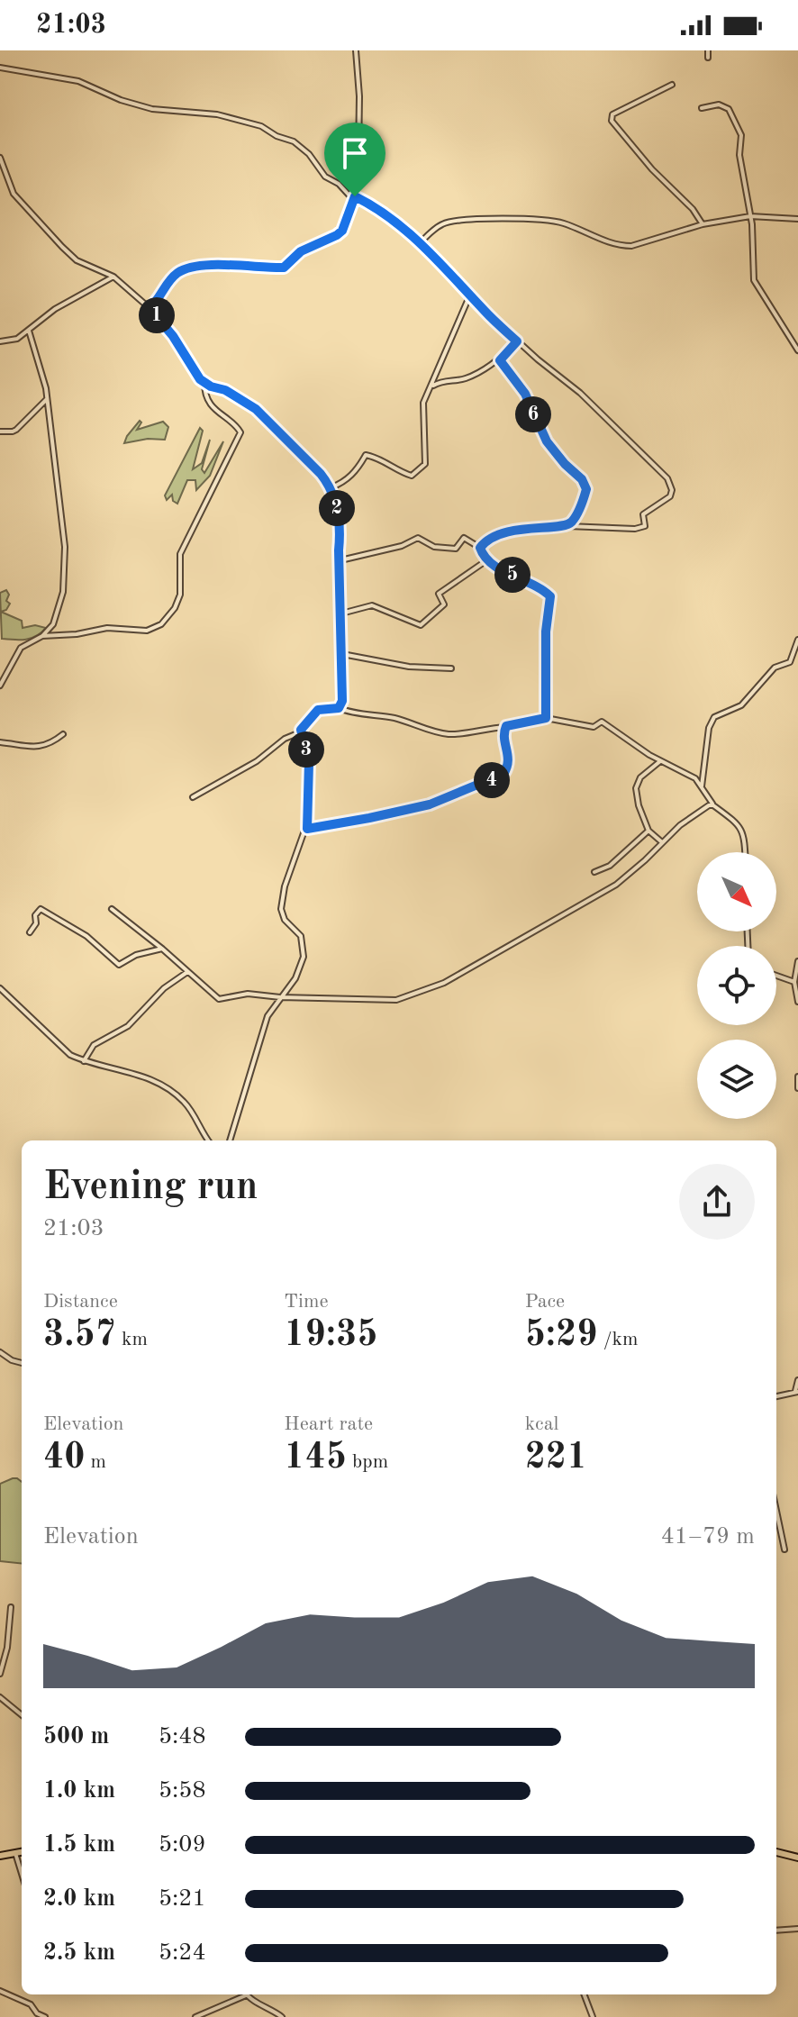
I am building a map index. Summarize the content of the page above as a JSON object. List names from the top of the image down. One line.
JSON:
{"north":"bottom right","page":{"status":"21:03","pins":["1","6","2","5","3","4"],"heading":["Evening run","21:03"],"stats":[["Distance","3.57 km"],["Time","19:35"],["Pace","5:29 /km"],["Elevation","40 m"],["Heart rate","145 bpm"],["kcal","221"]],"chart":["Elevation","41–79 m"],"list":[{"name":"500 m","note":"5:48"},{"name":"1.0 km","note":"5:58"},{"name":"1.5 km","note":"5:09"},{"name":"2.0 km","note":"5:21"},{"name":"2.5 km","note":"5:24"}]}}
